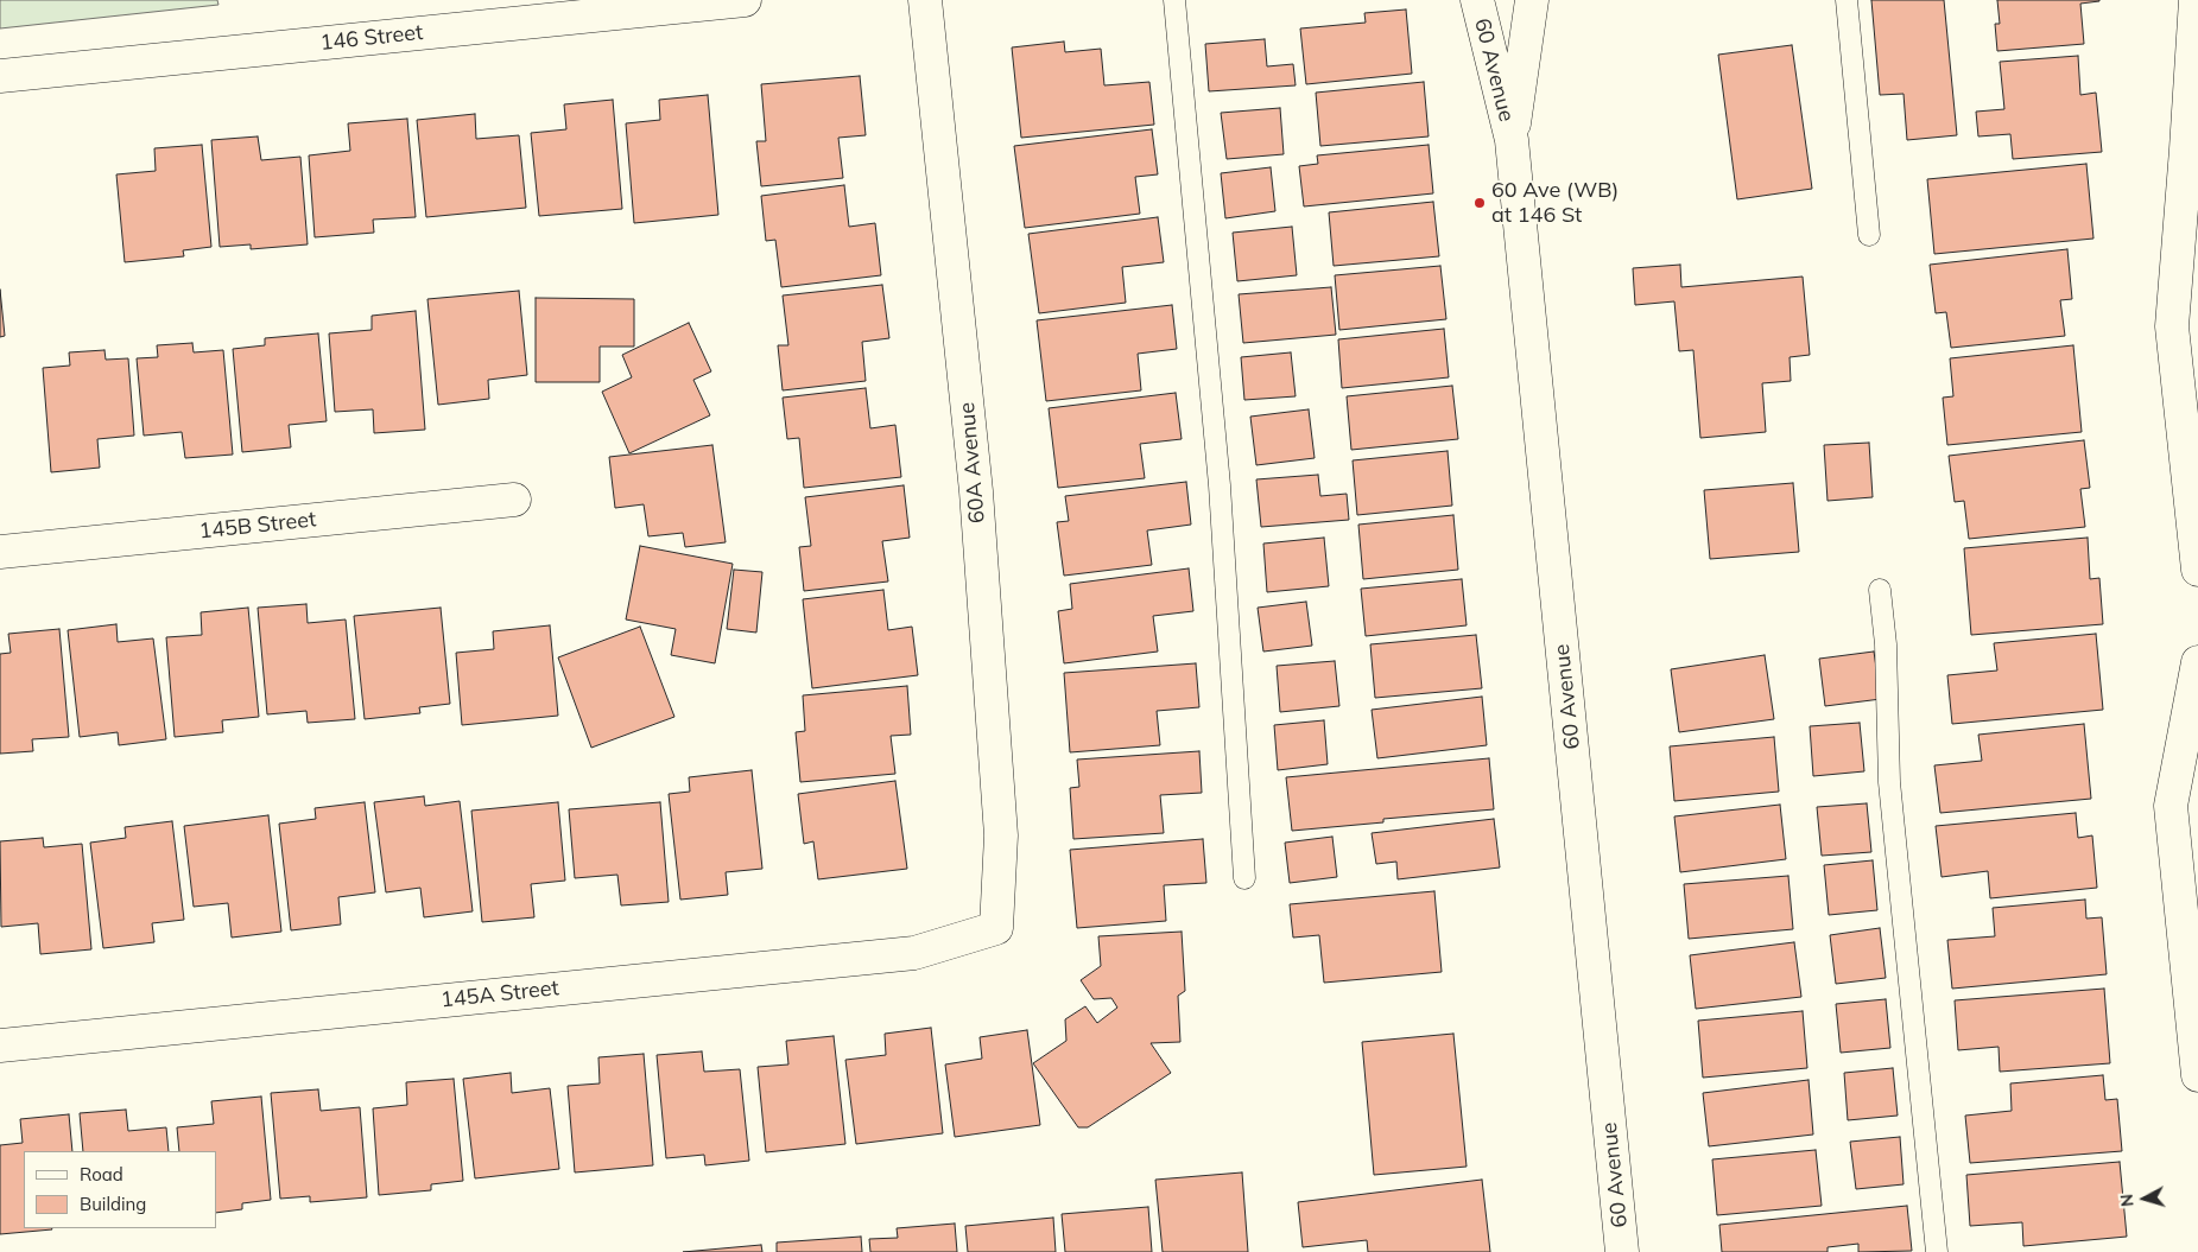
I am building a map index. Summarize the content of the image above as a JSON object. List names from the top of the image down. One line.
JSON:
{"streets":{"street":["146 Street","60 Avenue","60A Avenue","145B Street","145A Street"]},"crossings":[["60A Avenue","145A Street"]],"places":["60 Ave (WB) at 146 St"],"legend":["Road","Building"],"north":"left"}
